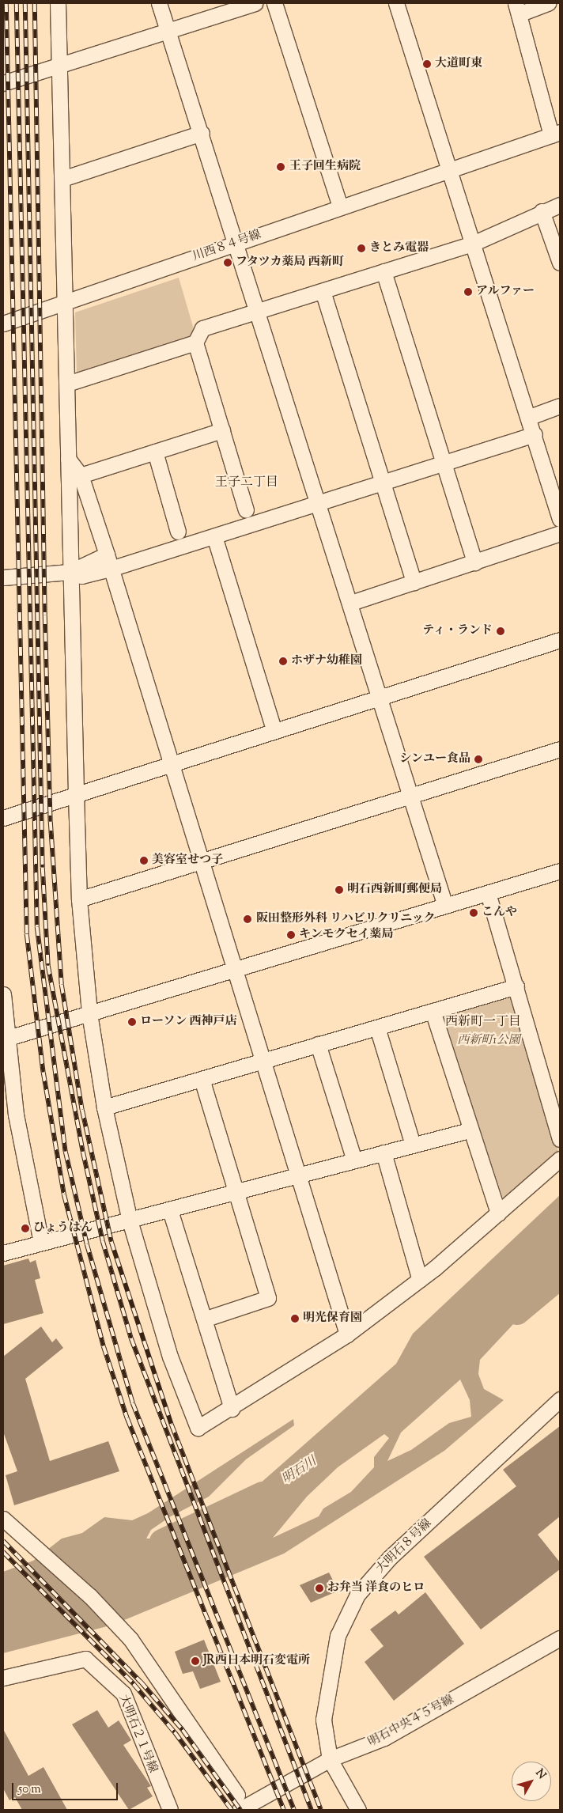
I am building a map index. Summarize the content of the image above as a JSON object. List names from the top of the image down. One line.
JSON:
{"streets":{"street":["川西８４号線","大明石８号線","明石中央４５号線","大明石２１号線"]},"crossings":[["大明石８号線","明石中央４５号線"]],"districts":["王子二丁目","西新町一丁目"],"water":["明石川"],"parks":["西新町1公園"],"places":["大道町東","王子回生病院","きとみ電器","フタツカ薬局 西新町","アルファー","ティ・ランド","ホザナ幼稚園","シンユー食品","美容室せつ子","明石西新町郵便局","こんや","阪田整形外科 リハビリクリニック","キンモクセイ薬局","ローソン 西神戸店","ひょうはん","明光保育園","お弁当 洋食のヒロ","JR西日本明石変電所"],"scale_bar":"50 m","north":"top right"}
